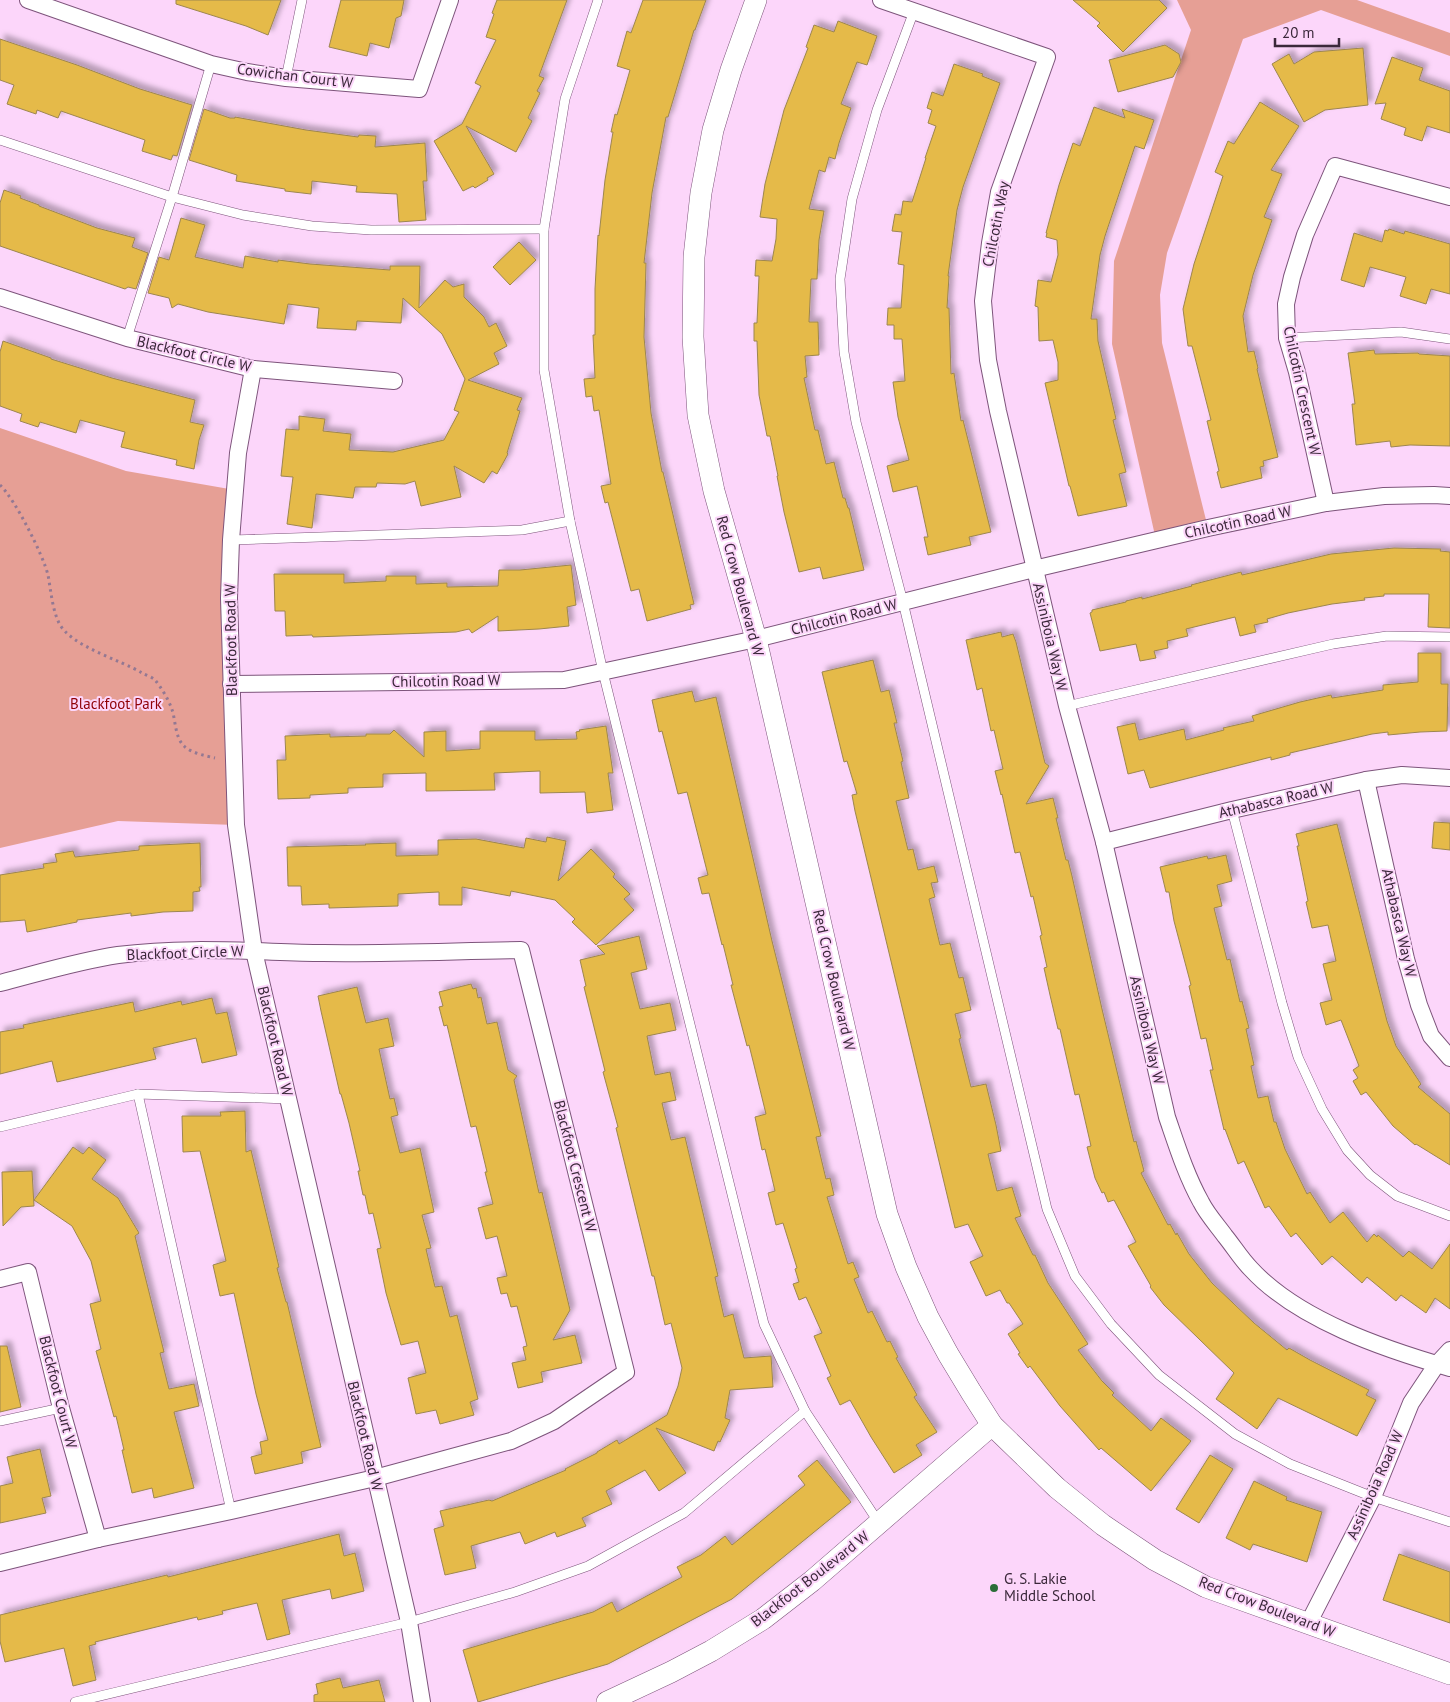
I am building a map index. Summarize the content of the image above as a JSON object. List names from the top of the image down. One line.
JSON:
{"streets":{"street":["Cowichan Court W","Chilcotin Way","Blackfoot Circle W","Chilcotin Crescent W","Chilcotin Road W","Red Crow Boulevard W","Assiniboia Way W","Blackfoot Road W","Athabasca Road W","Athabasca Way W","Blackfoot Crescent W","Blackfoot Court W","Assiniboia Road W","Blackfoot Boulevard W"]},"crossings":[["Chilcotin Way","Chilcotin Road W"],["Chilcotin Way","Assiniboia Way W"],["Blackfoot Circle W","Blackfoot Road W"],["Blackfoot Circle W","Blackfoot Crescent W"],["Chilcotin Crescent W","Chilcotin Road W"],["Chilcotin Road W","Red Crow Boulevard W"],["Chilcotin Road W","Assiniboia Way W"],["Chilcotin Road W","Blackfoot Road W"],["Red Crow Boulevard W","Assiniboia Road W"],["Red Crow Boulevard W","Blackfoot Boulevard W"],["Assiniboia Way W","Athabasca Road W"],["Assiniboia Way W","Assiniboia Road W"],["Blackfoot Road W","Blackfoot Crescent W"],["Athabasca Road W","Athabasca Way W"]],"parks":["Blackfoot Park"],"places":["G. S. Lakie Middle School"],"scale_bar":"20 m"}
